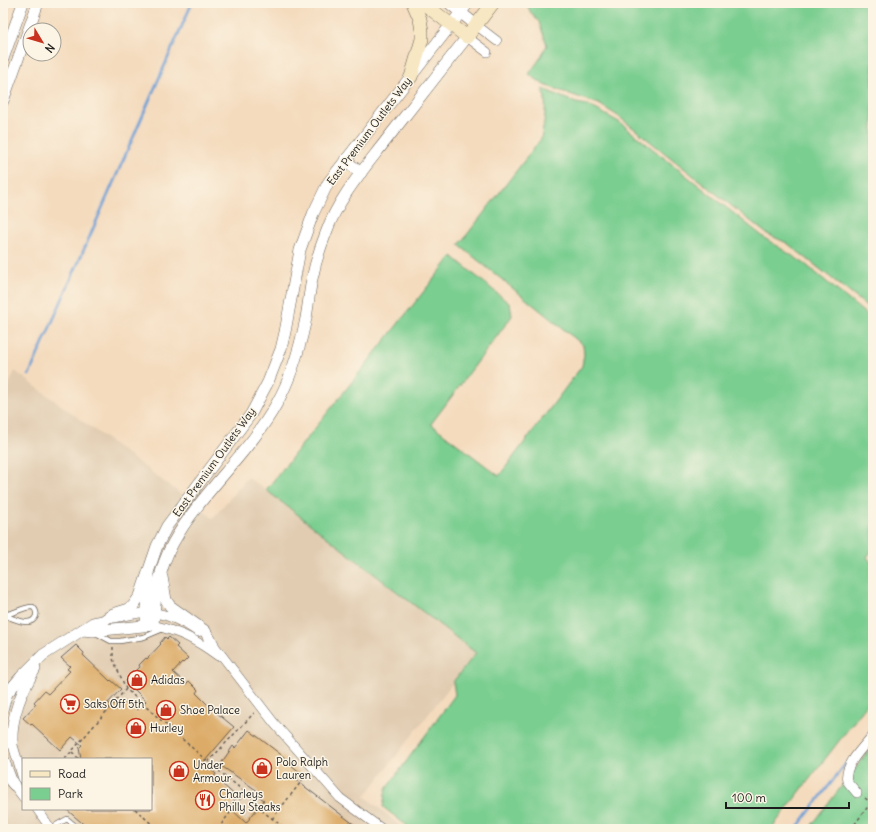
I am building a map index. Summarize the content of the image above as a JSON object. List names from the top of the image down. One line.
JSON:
{"streets":{"street":["East Premium Outlets Way"]},"places":{"shop":["Adidas","Shoe Palace","Hurley","Polo Ralph Lauren","Under Armour"],"supermarket":["Saks Off 5th"],"restaurant":["Charleys Philly Steaks"]},"legend":["Road","Park"],"scale_bar":"100 m","north":"bottom right"}
